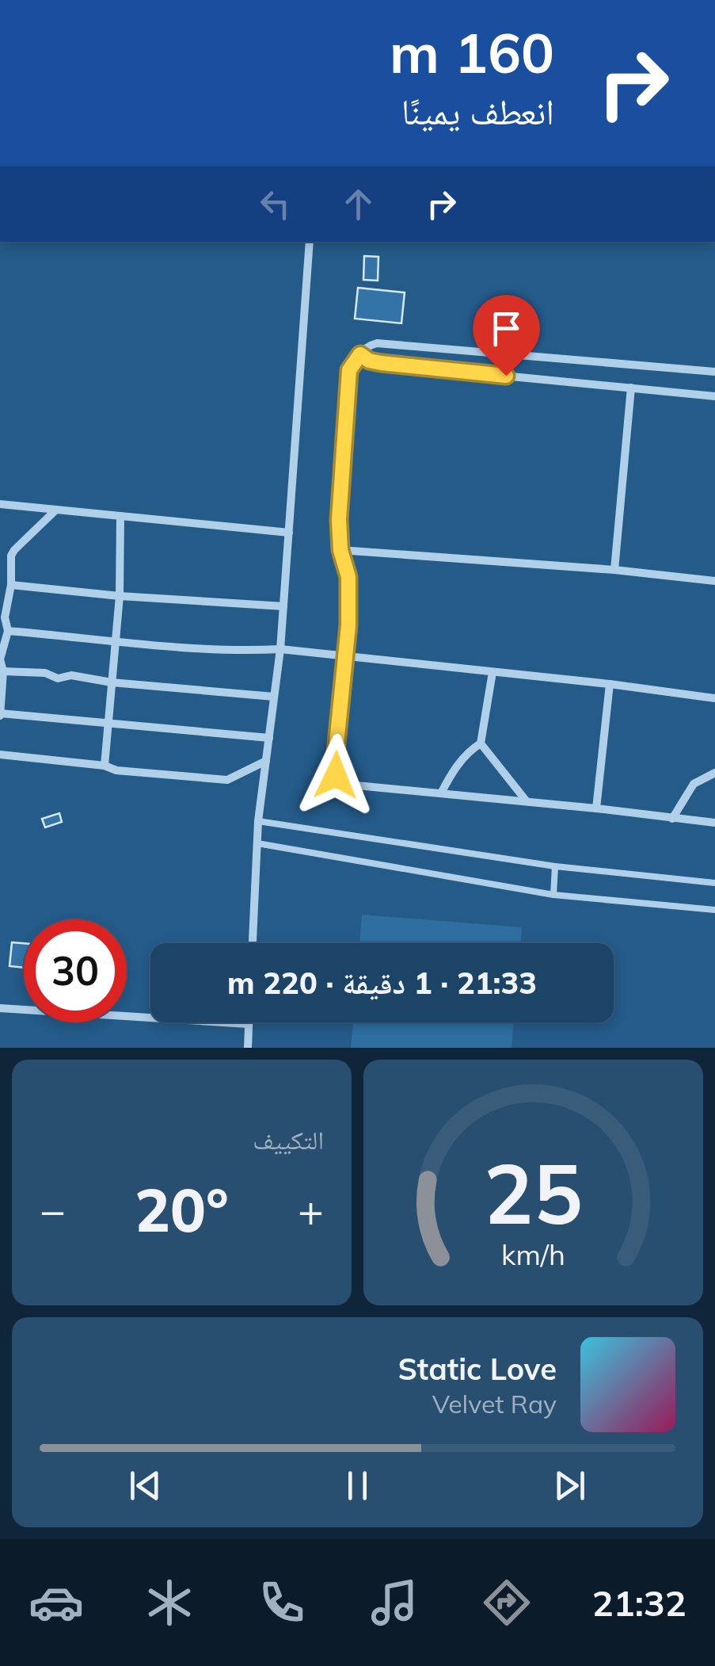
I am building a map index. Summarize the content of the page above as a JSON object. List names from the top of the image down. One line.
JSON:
{"page":{"turn":["160 m","انعطف يمينًا"],"limit":"30","trip":"21:33 · 1 دقيقة · 220 m","tile":"التكييف","heat":["−","20°","+"],"song":["Static Love","Velvet Ray"],"tabs":"21:32","gauge":["25","km/h"]}}
